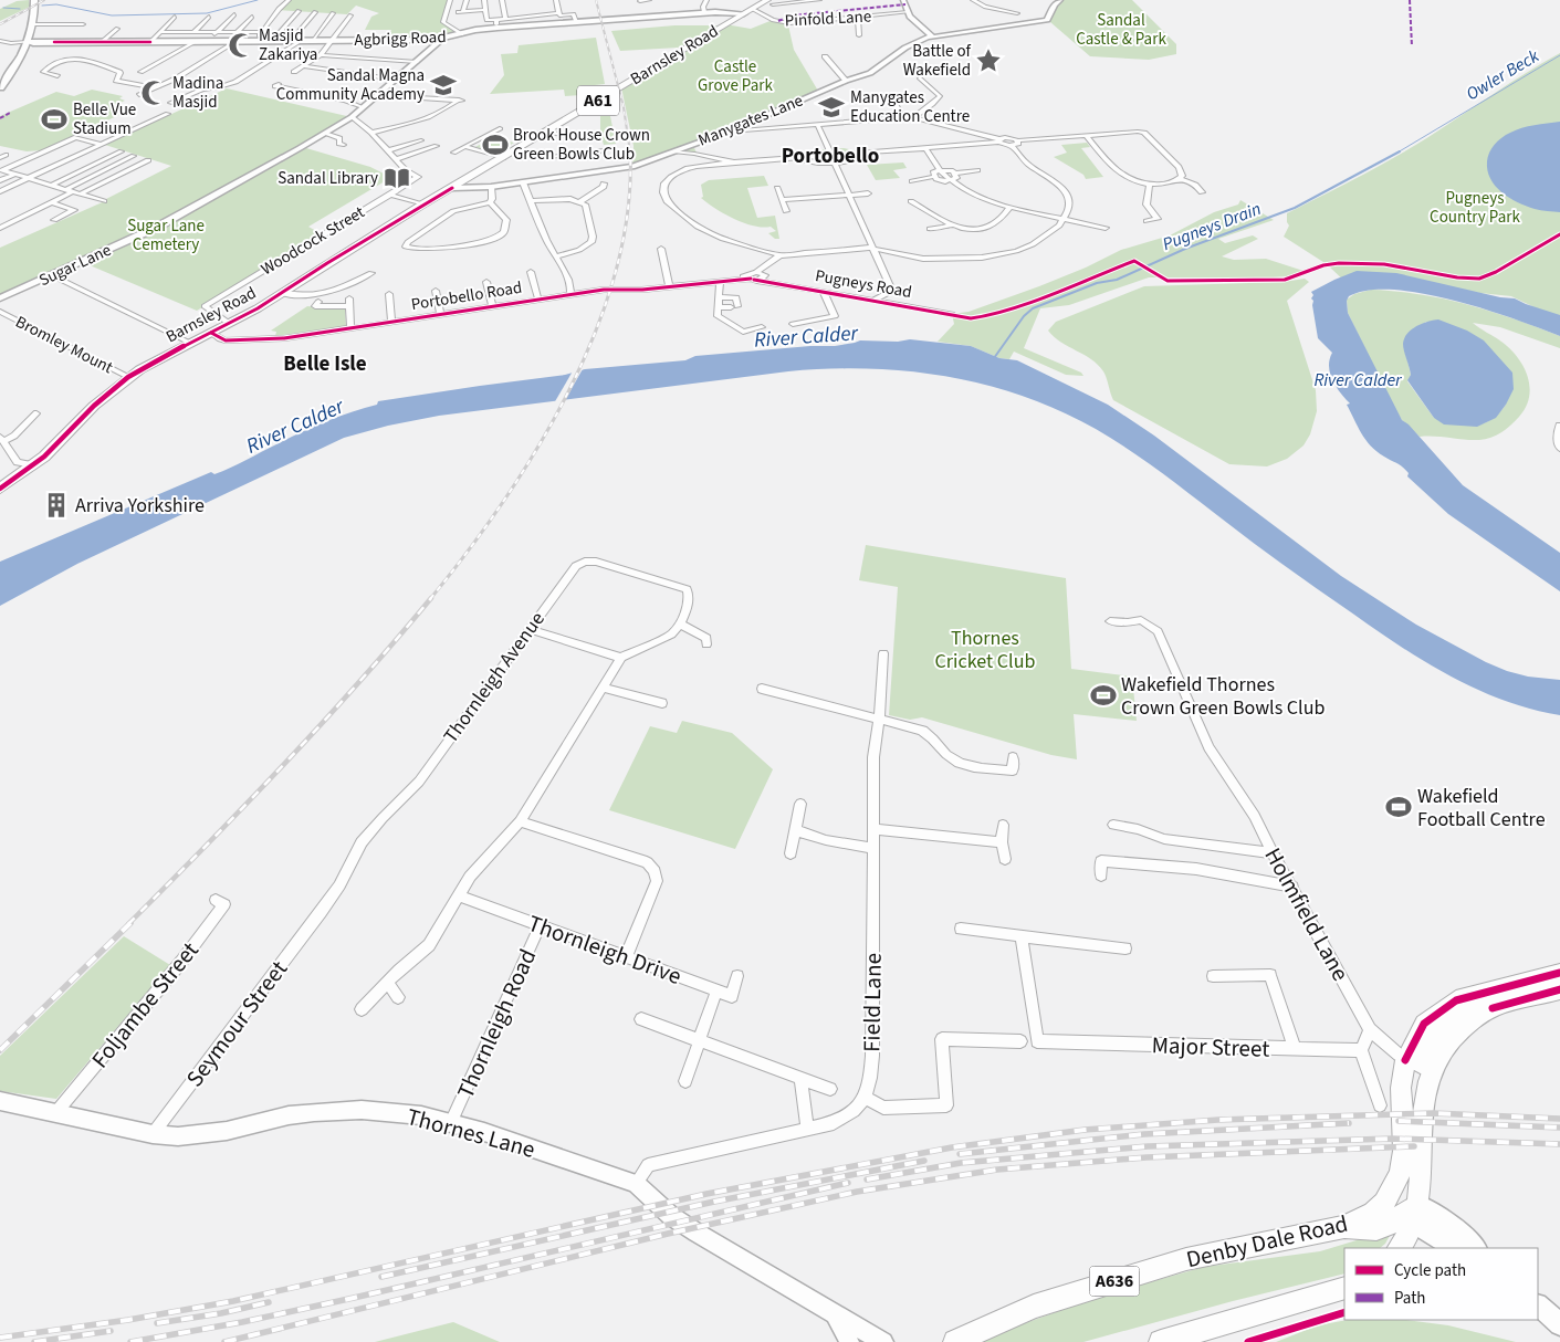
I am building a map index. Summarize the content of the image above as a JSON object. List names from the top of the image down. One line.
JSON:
{"streets":{"main road":["Agbrigg Road","Barnsley Road","A61","Denby Dale Road","A636"],"street":["Pinfold Lane","Manygates Lane","Woodcock Street","Sugar Lane","Pugneys Road","Portobello Road","Bromley Mount","Thornleigh Avenue","Holmfield Lane","Thornleigh Drive","Field Lane","Foljambe Street","Seymour Street","Thornleigh Road","Major Street","Thornes Lane"]},"crossings":[["Pinfold Lane","Barnsley Road"],["Agbrigg Road","Barnsley Road"],["Agbrigg Road","Sugar Lane"],["Barnsley Road","Manygates Lane"],["Barnsley Road","Woodcock Street"],["Barnsley Road","Portobello Road"],["Barnsley Road","Bromley Mount"],["Pugneys Road","Portobello Road"],["Thornleigh Avenue","Seymour Street"],["Holmfield Lane","Denby Dale Road"],["Thornleigh Drive","Thornleigh Road"],["Foljambe Street","Thornes Lane"],["Seymour Street","Thornes Lane"],["Thornleigh Road","Thornes Lane"],["Denby Dale Road","A636"]],"districts":["Portobello","Belle Isle"],"water":["Owler Beck","Pugneys Drain","River Calder"],"parks":["Sandal Castle & Park","Castle Grove Park","Pugneys Country Park","Sugar Lane Cemetery","Thornes Cricket Club"],"places":{"mosque":["Masjid Zakariya","Madina Masjid"],"place":["Battle of Wakefield"],"school or university":["Sandal Magna Community Academy","Manygates Education Centre"],"sports":["Belle Vue Stadium","Brook House Crown Green Bowls Club","Wakefield Thornes Crown Green Bowls Club","Wakefield Football Centre"],"library":["Sandal Library"],"building":["Arriva Yorkshire"]},"legend":["Cycle path","Path"]}
